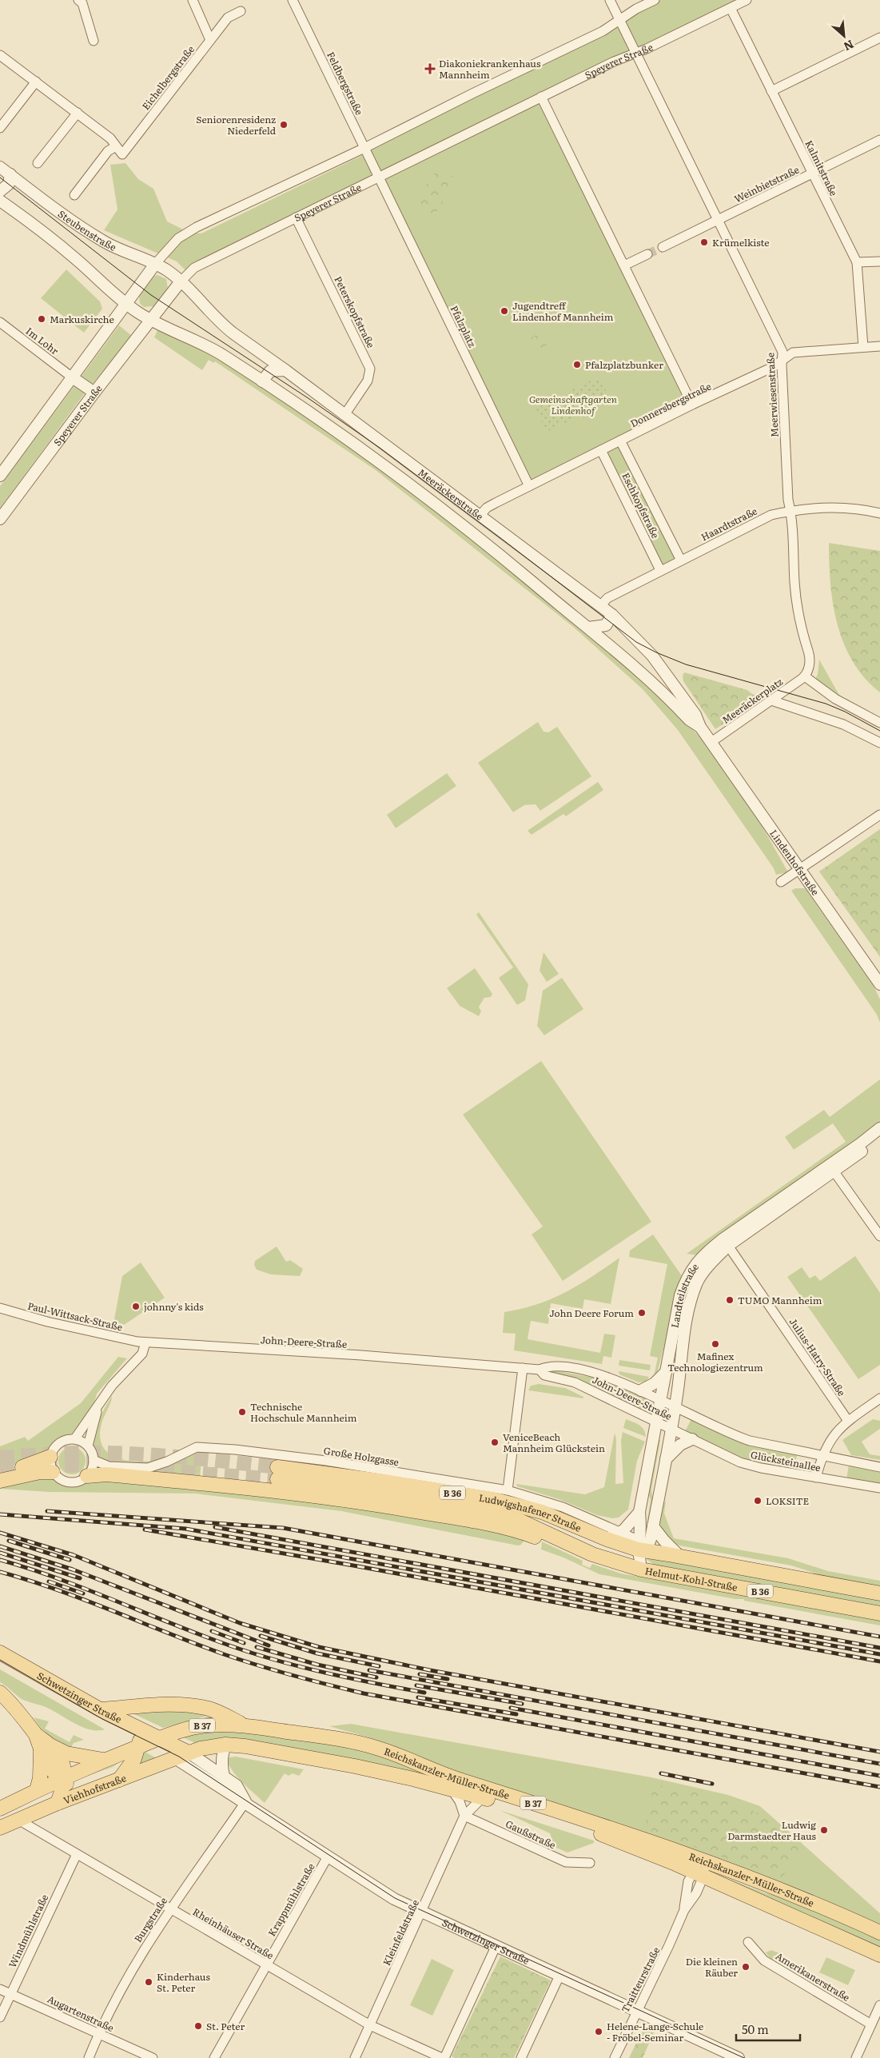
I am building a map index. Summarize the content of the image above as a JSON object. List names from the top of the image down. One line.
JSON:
{"streets":{"main road":["B 36","Ludwigshafener Straße","Helmut-Kohl-Straße","Schwetzinger Straße","B 37","Reichskanzler-Müller-Straße","Viehhofstraße"],"street":["Speyerer Straße","Eichelbergstraße","Feldbergstraße","Kalmitstraße","Weinbietstraße","Steubenstraße","Peterskopfstraße","Pfalzplatz","Im Lohr","Meerwiesenstraße","Donnersbergstraße","Meeräckerstraße","Eschkopfstraße","Haardtstraße","Meeräckerplatz","Lindenhofstraße","Landteilstraße","Paul-Wittsack-Straße","John-Deere-Straße","Julius-Hatry-Straße","Große Holzgasse","Glücksteinallee","Gaußstraße","Krappmühlstraße","Burgstraße","Windmühlstraße","Kleinfeldstraße","Rheinhäuser Straße","Amerikanerstraße","Traitteurstraße","Augartenstraße"]},"crossings":[["Speyerer Straße","Feldbergstraße"],["Speyerer Straße","Kalmitstraße"],["Speyerer Straße","Steubenstraße"],["Speyerer Straße","Peterskopfstraße"],["Speyerer Straße","Pfalzplatz"],["Speyerer Straße","Meerwiesenstraße"],["Speyerer Straße","Meeräckerstraße"],["Feldbergstraße","Pfalzplatz"],["Kalmitstraße","Weinbietstraße"],["Kalmitstraße","Donnersbergstraße"],["Weinbietstraße","Meerwiesenstraße"],["Steubenstraße","Meeräckerstraße"],["Peterskopfstraße","Meeräckerstraße"],["Pfalzplatz","Donnersbergstraße"],["Meerwiesenstraße","Donnersbergstraße"],["Meerwiesenstraße","Haardtstraße"],["Meerwiesenstraße","Meeräckerplatz"],["Donnersbergstraße","Meeräckerstraße"],["Donnersbergstraße","Eschkopfstraße"],["Meeräckerstraße","Haardtstraße"],["Meeräckerstraße","Meeräckerplatz"],["Meeräckerstraße","Lindenhofstraße"],["Eschkopfstraße","Haardtstraße"],["Meeräckerplatz","Lindenhofstraße"],["Landteilstraße","John-Deere-Straße"],["Landteilstraße","Julius-Hatry-Straße"],["Landteilstraße","Große Holzgasse"],["Landteilstraße","Glücksteinallee"],["Landteilstraße","Ludwigshafener Straße"],["Landteilstraße","Helmut-Kohl-Straße"],["Paul-Wittsack-Straße","John-Deere-Straße"],["John-Deere-Straße","Glücksteinallee"],["Große Holzgasse","Ludwigshafener Straße"],["Große Holzgasse","Helmut-Kohl-Straße"],["Ludwigshafener Straße","Helmut-Kohl-Straße"],["Schwetzinger Straße","Reichskanzler-Müller-Straße"],["Schwetzinger Straße","Viehhofstraße"],["Schwetzinger Straße","Krappmühlstraße"],["Schwetzinger Straße","Burgstraße"],["Schwetzinger Straße","Kleinfeldstraße"],["Schwetzinger Straße","Traitteurstraße"],["Reichskanzler-Müller-Straße","Viehhofstraße"],["Reichskanzler-Müller-Straße","Kleinfeldstraße"],["Reichskanzler-Müller-Straße","Traitteurstraße"],["Viehhofstraße","Rheinhäuser Straße"],["Gaußstraße","Kleinfeldstraße"],["Krappmühlstraße","Rheinhäuser Straße"],["Burgstraße","Rheinhäuser Straße"],["Burgstraße","Augartenstraße"],["Windmühlstraße","Rheinhäuser Straße"],["Windmühlstraße","Augartenstraße"],["Kleinfeldstraße","Rheinhäuser Straße"]],"parks":["Gemeinschaftgarten Lindenhof"],"places":{"health":["Diakoniekrankenhaus Mannheim"],"other":["Seniorenresidenz Niederfeld","Krümelkiste","Jugendtreff Lindenhof Mannheim","Markuskirche","Pfalzplatzbunker","TUMO Mannheim","johnny's kids","John Deere Forum","Mafinex Technologiezentrum","Technische Hochschule Mannheim","VeniceBeach Mannheim Glückstein","LOKSITE","Ludwig Darmstaedter Haus","Die kleinen Räuber","Kinderhaus St. Peter","St. Peter","Helene-Lange-Schule - Fröbel-Seminar"]},"scale_bar":"50 m","north":"bottom right"}
